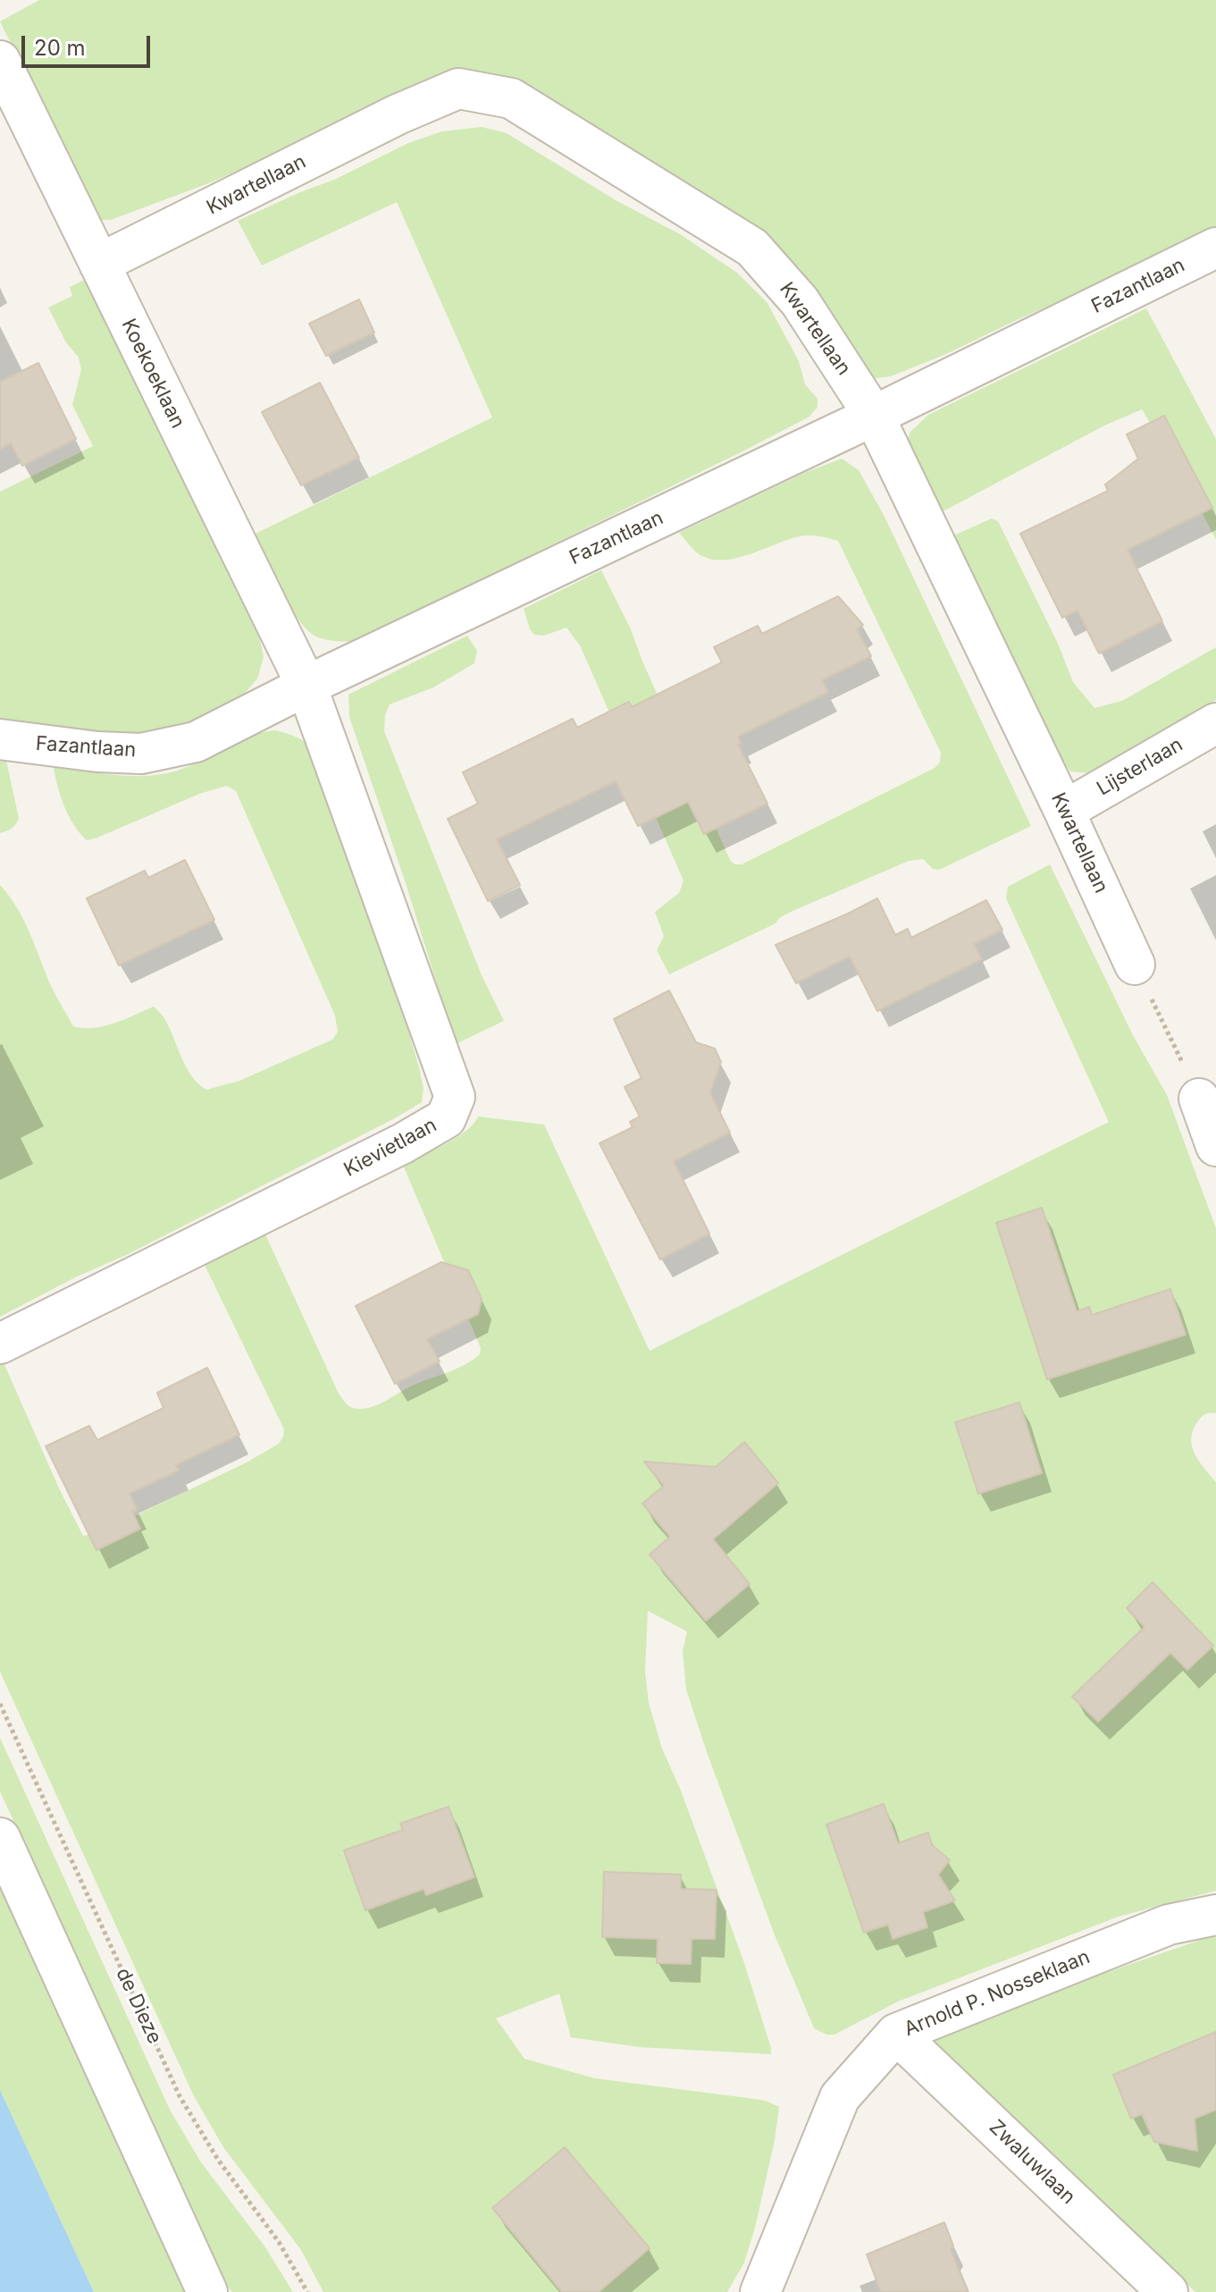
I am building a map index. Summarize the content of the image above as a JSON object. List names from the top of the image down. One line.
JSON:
{"streets":{"street":["Kwartellaan","Fazantlaan","Koekoeklaan","Lijsterlaan","Kievietlaan","Arnold P. Nosseklaan","Zwaluwlaan"],"path":["de Dieze"]},"crossings":[["Kwartellaan","Fazantlaan"],["Kwartellaan","Koekoeklaan"],["Kwartellaan","Lijsterlaan"],["Fazantlaan","Koekoeklaan"],["Fazantlaan","Kievietlaan"],["Koekoeklaan","Kievietlaan"],["Arnold P. Nosseklaan","Zwaluwlaan"]],"scale_bar":"20 m"}
